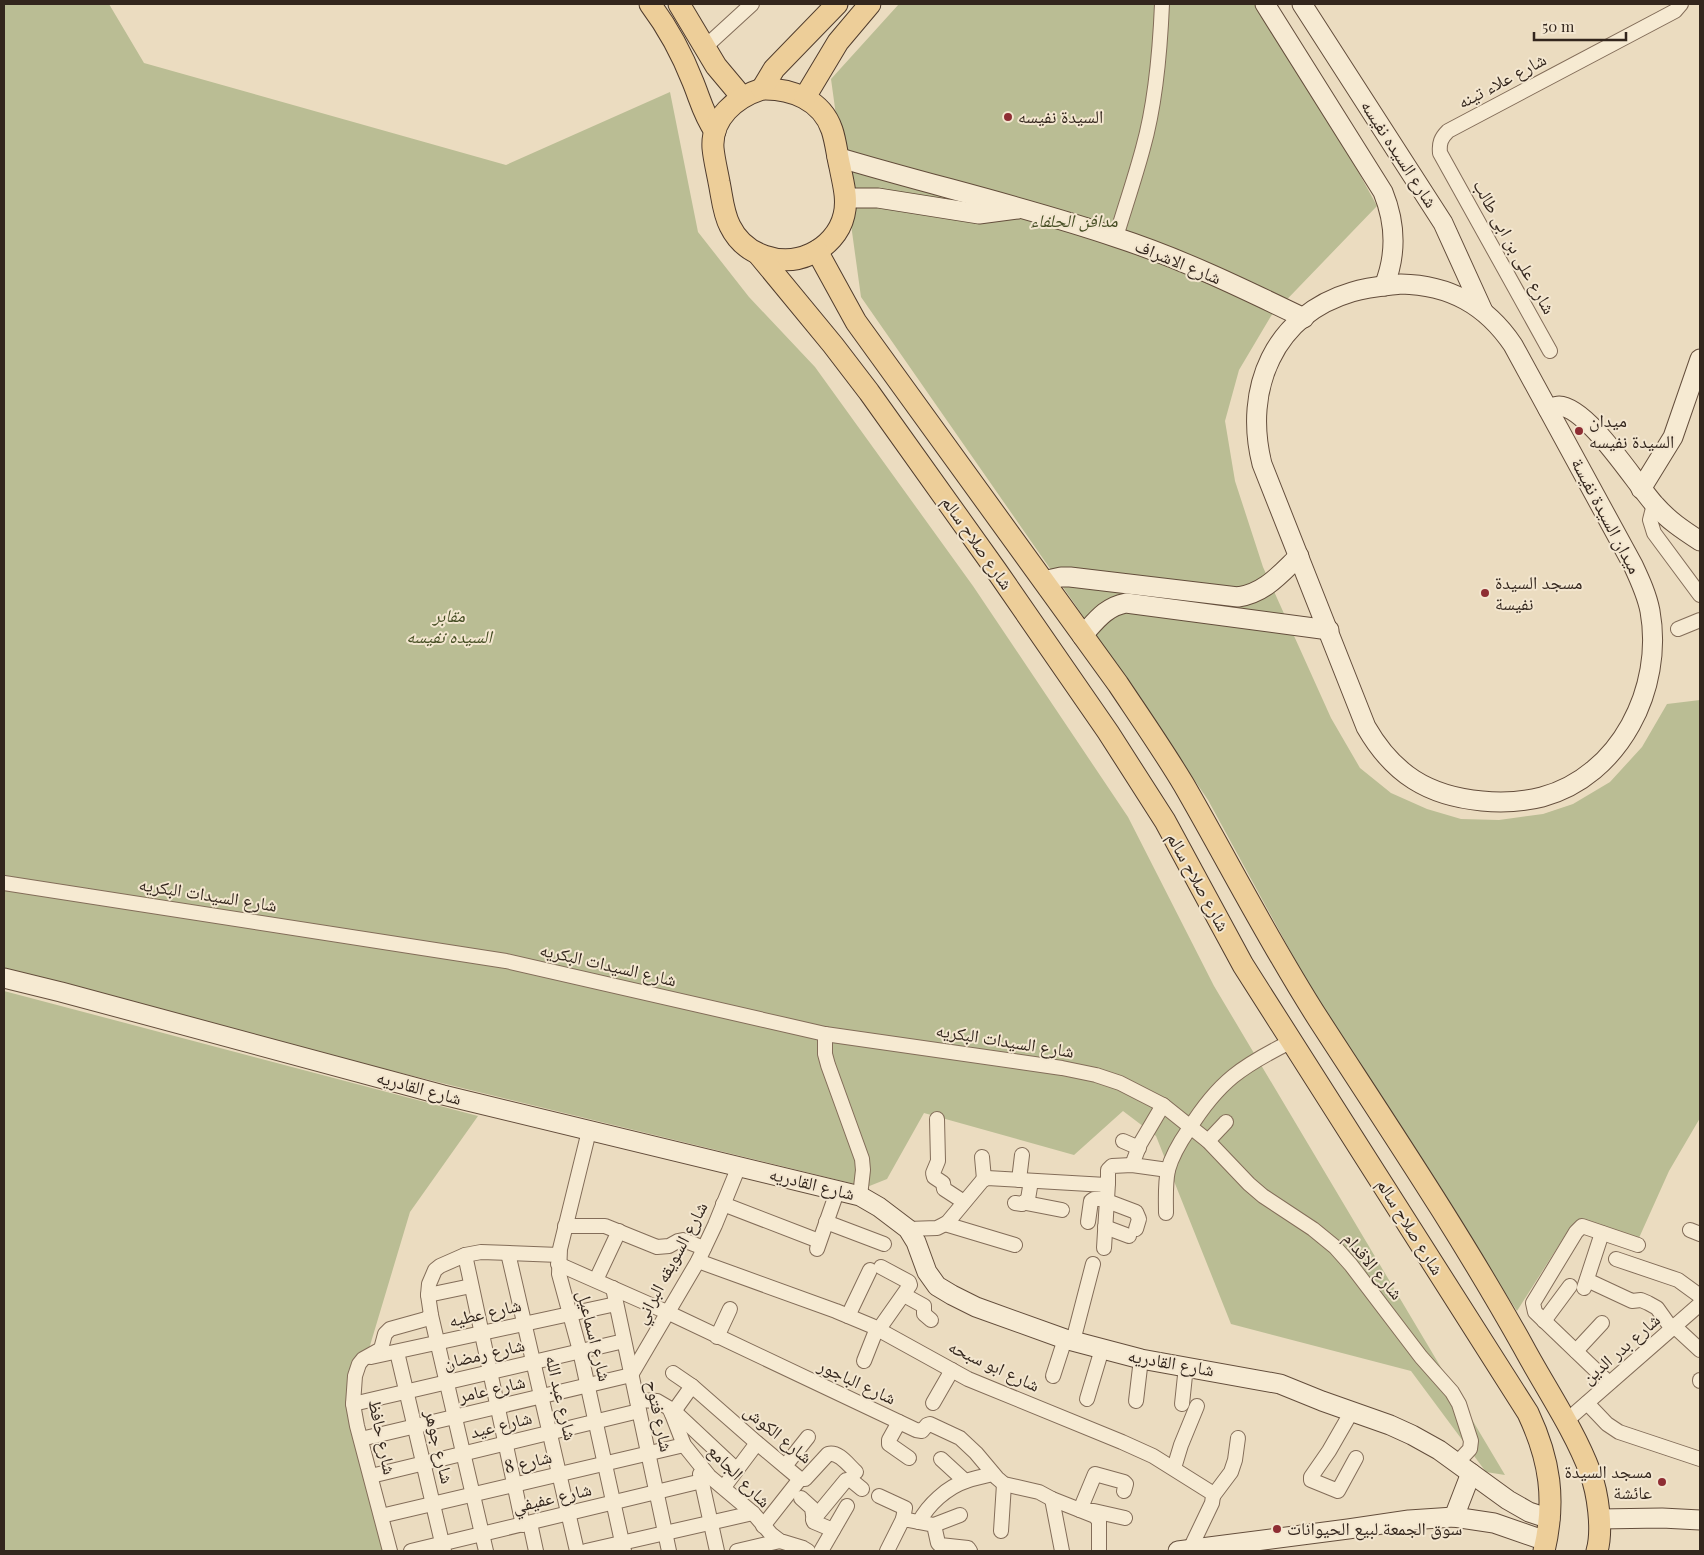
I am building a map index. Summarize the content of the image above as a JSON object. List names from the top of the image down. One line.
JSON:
{"streets":{"main road":["شارع صلاح سالم"],"street":["شارع علاء تينه","شارع السيده نفيسه","شارع على بن ابى طالب","شارع الاشراف","ميدان السيدة نفيسة","شارع السيدات البكريه","شارع القادريه","شارع السويقه البراني","شارع الاقدام","شارع عطيه","شارع اسماعيل","شارع بدر الدين","شارع رمضان","شارع ابو سبحه","شارع الباجور","شارع عامر","شارع عبد الله","شارع فتوح","شارع عيد","شارع الكوش","شارع حافظ","شارع جوهر","شارع 8","شارع الجامع","شارع عفيفي"]},"crossings":[["شارع علاء تينه","شارع على بن ابى طالب"],["شارع السيده نفيسه","ميدان السيدة نفيسة"],["شارع الاشراف","ميدان السيدة نفيسة"],["شارع الاشراف","شارع صلاح سالم"],["شارع صلاح سالم","شارع القادريه"],["شارع صلاح سالم","شارع بدر الدين"],["شارع السيدات البكريه","شارع الاقدام"],["شارع القادريه","شارع السويقه البراني"],["شارع القادريه","شارع الاقدام"],["شارع القادريه","شارع اسماعيل"],["شارع السويقه البراني","شارع ابو سبحه"],["شارع السويقه البراني","شارع الباجور"],["شارع السويقه البراني","شارع عامر"],["شارع السويقه البراني","شارع فتوح"],["شارع عطيه","شارع اسماعيل"],["شارع عطيه","شارع عبد الله"],["شارع عطيه","شارع فتوح"],["شارع عطيه","شارع حافظ"],["شارع عطيه","شارع جوهر"],["شارع اسماعيل","شارع رمضان"],["شارع اسماعيل","شارع الباجور"],["شارع اسماعيل","شارع عامر"],["شارع اسماعيل","شارع عيد"],["شارع اسماعيل","شارع 8"],["شارع اسماعيل","شارع عفيفي"],["شارع رمضان","شارع عبد الله"],["شارع رمضان","شارع فتوح"],["شارع رمضان","شارع حافظ"],["شارع رمضان","شارع جوهر"],["شارع الباجور","شارع فتوح"],["شارع عامر","شارع عبد الله"],["شارع عامر","شارع فتوح"],["شارع عامر","شارع حافظ"],["شارع عامر","شارع جوهر"],["شارع عبد الله","شارع عيد"],["شارع عبد الله","شارع 8"],["شارع عبد الله","شارع عفيفي"],["شارع فتوح","شارع عيد"],["شارع فتوح","شارع 8"],["شارع فتوح","شارع عفيفي"],["شارع عيد","شارع حافظ"],["شارع عيد","شارع جوهر"],["شارع حافظ","شارع 8"],["شارع جوهر","شارع 8"],["شارع جوهر","شارع عفيفي"],["شارع 8","شارع الجامع"]],"parks":["مدافن الحلفاء","مقابر السيده نفيسه"],"places":["السيدة نفيسه","ميدان السيدة نفيسه","مسجد السيدة نفيسة","مسجد السيدة عائشة","سوق الجمعة لبيع الحيوانات"],"scale_bar":"50 m"}
